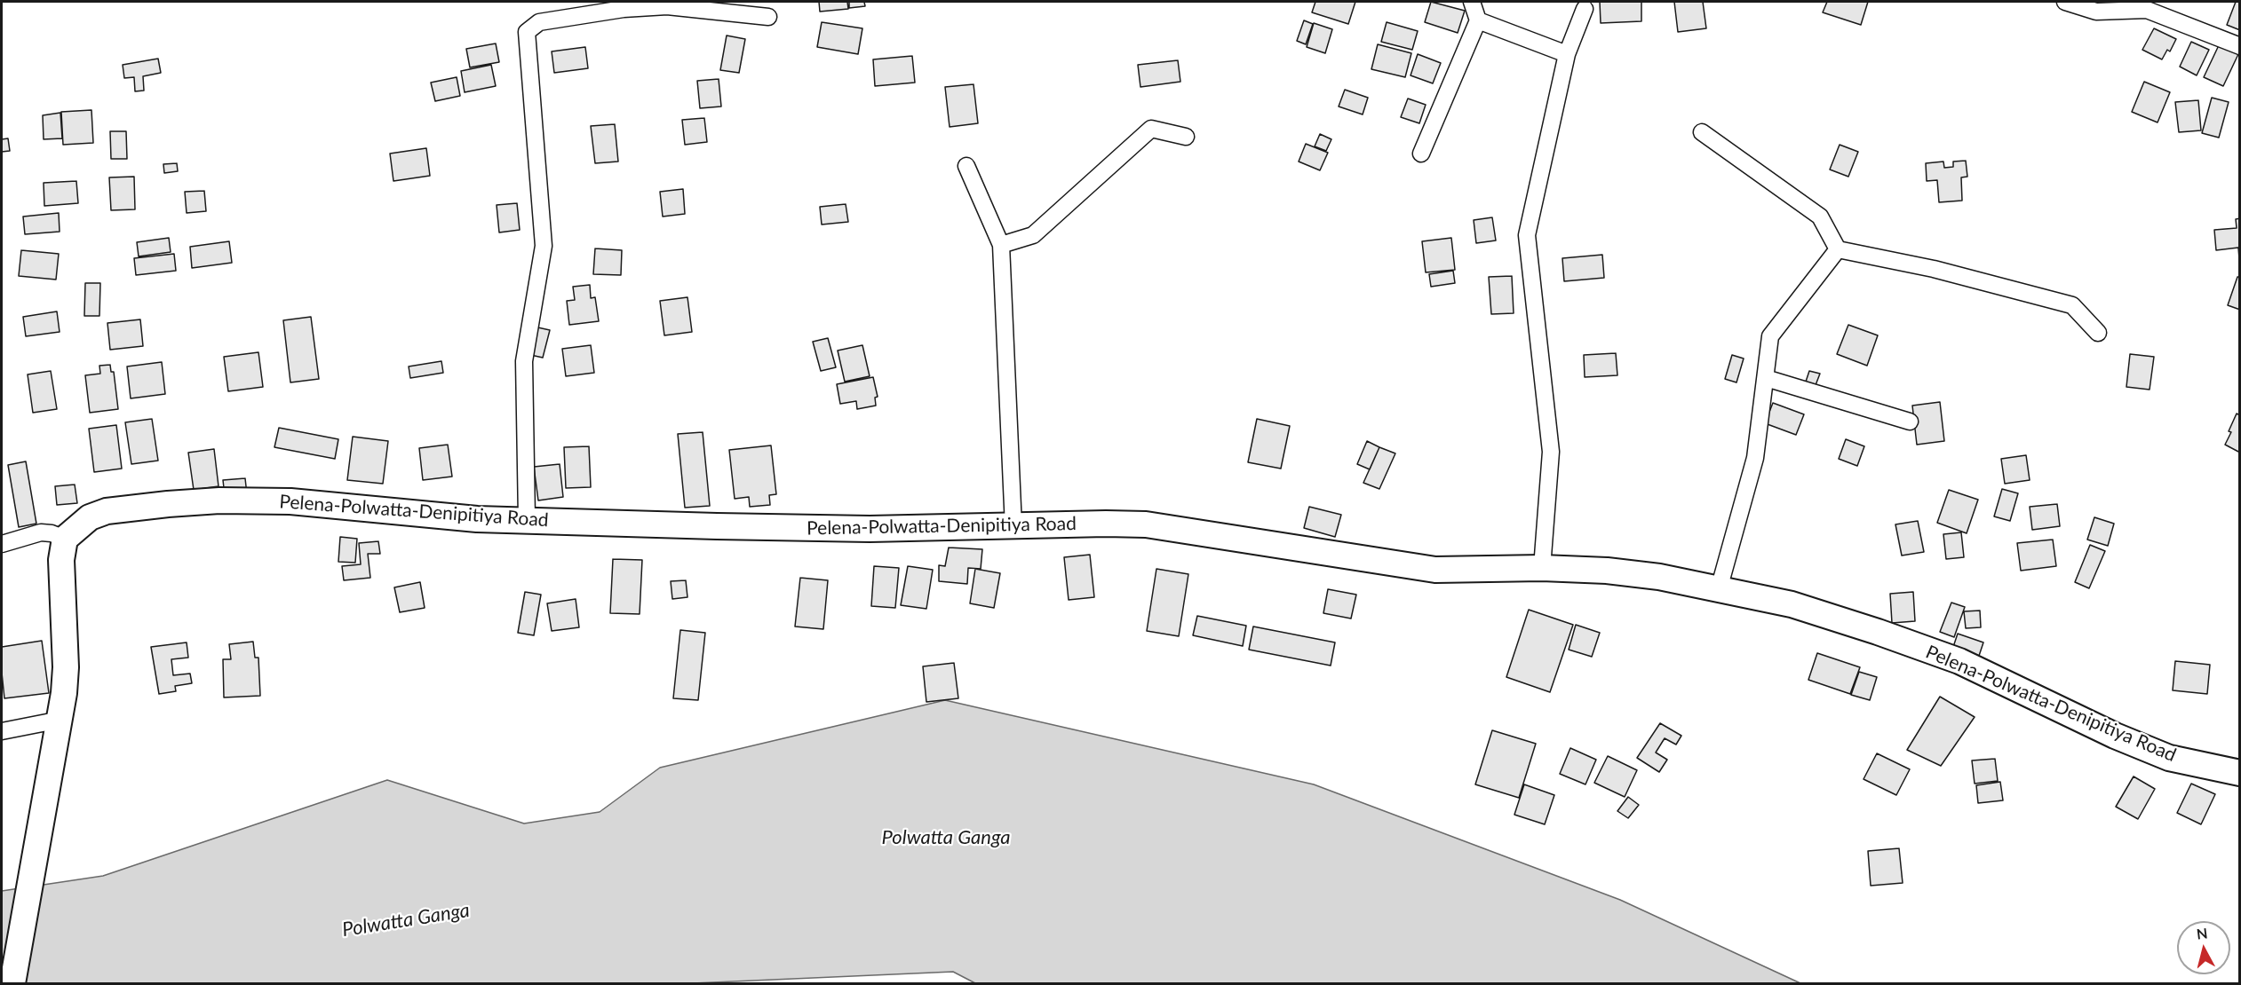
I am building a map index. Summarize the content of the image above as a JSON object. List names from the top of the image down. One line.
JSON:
{"streets":{"main road":["Pelena-Polwatta-Denipitiya Road"]},"water":["Polwatta Ganga"],"north":"top"}
